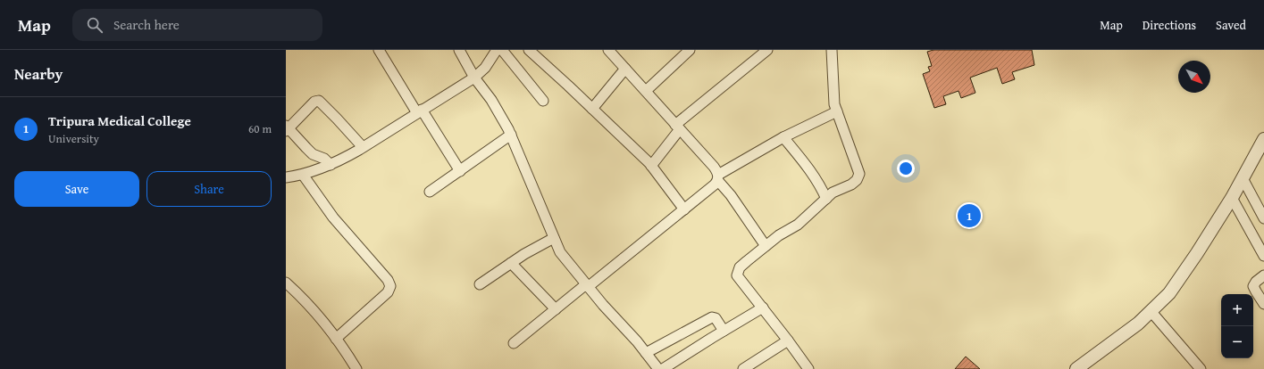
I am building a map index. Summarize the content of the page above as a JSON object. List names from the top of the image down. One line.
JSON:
{"north":"bottom right","page":{"header":"Map","search":"Search here","nav":["Map","Directions","Saved"],"heading":"Nearby","list":[{"mark":"1","name":"Tripura Medical College","note":"University","value":"60 m"}],"buttons":["Save","Share"],"pins":"1","map_buttons":["+","−"]}}
